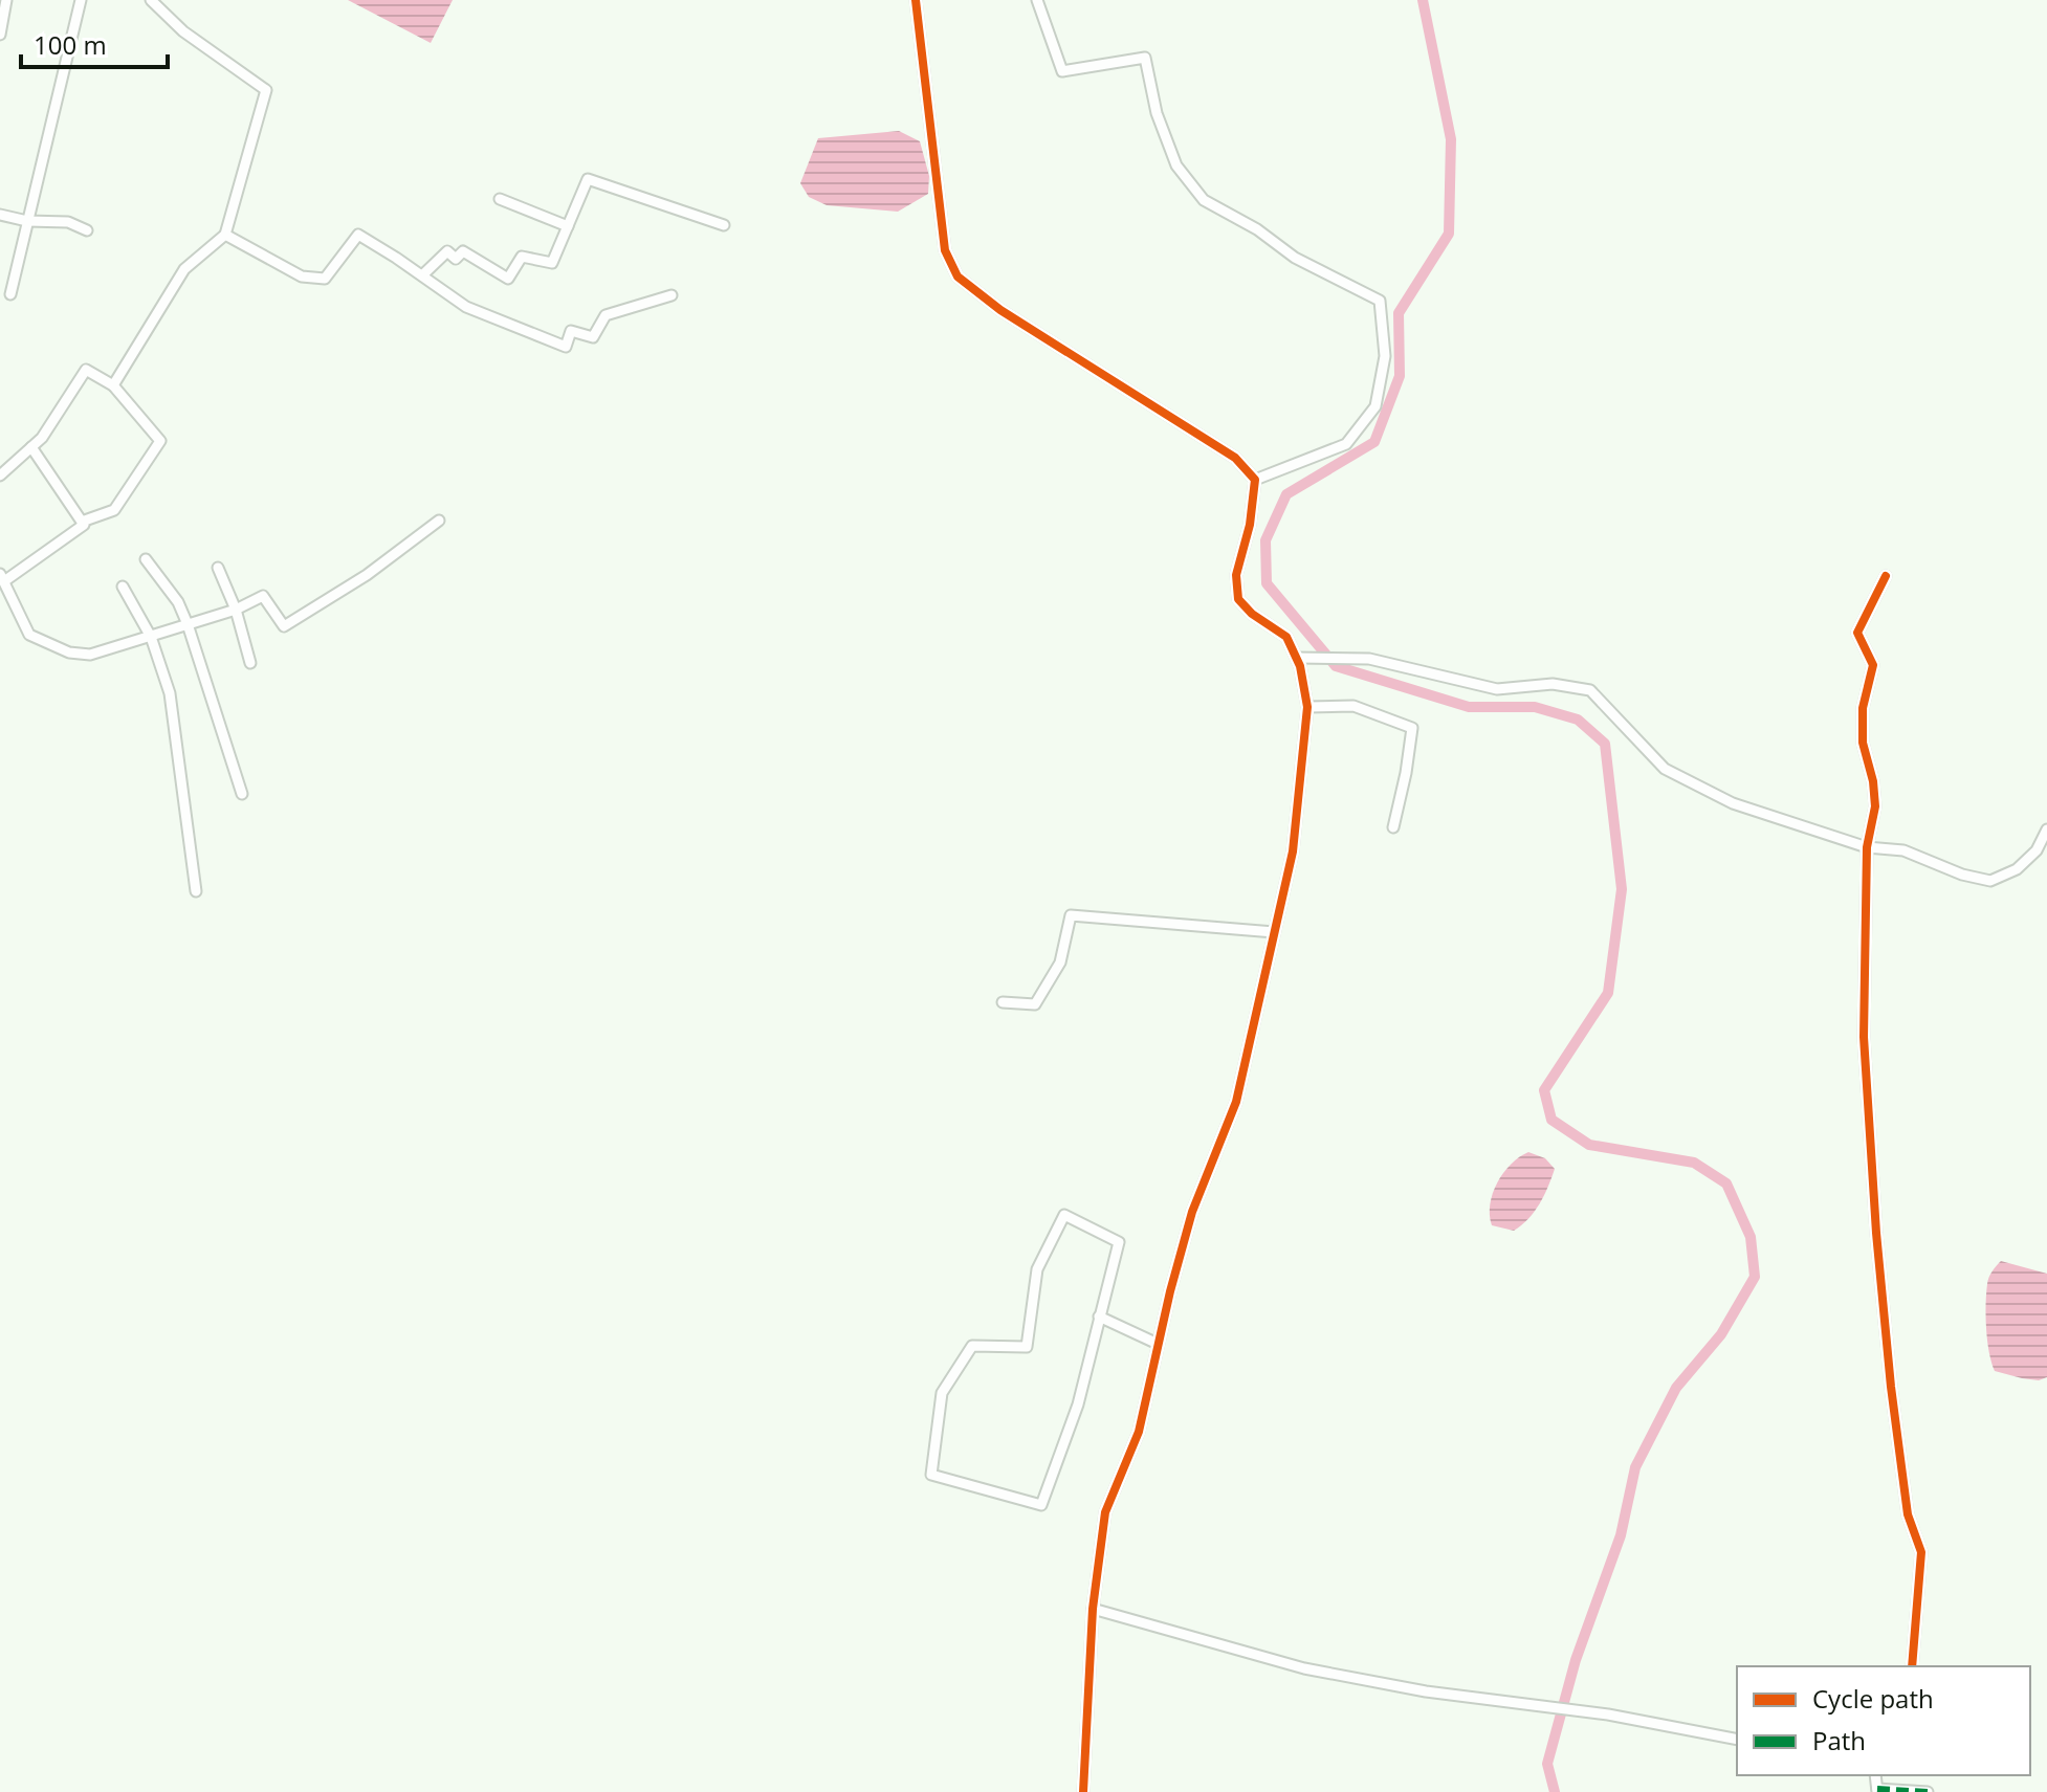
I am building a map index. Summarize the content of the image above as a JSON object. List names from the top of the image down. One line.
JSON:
{"legend":["Cycle path","Path"],"scale_bar":"100 m"}
